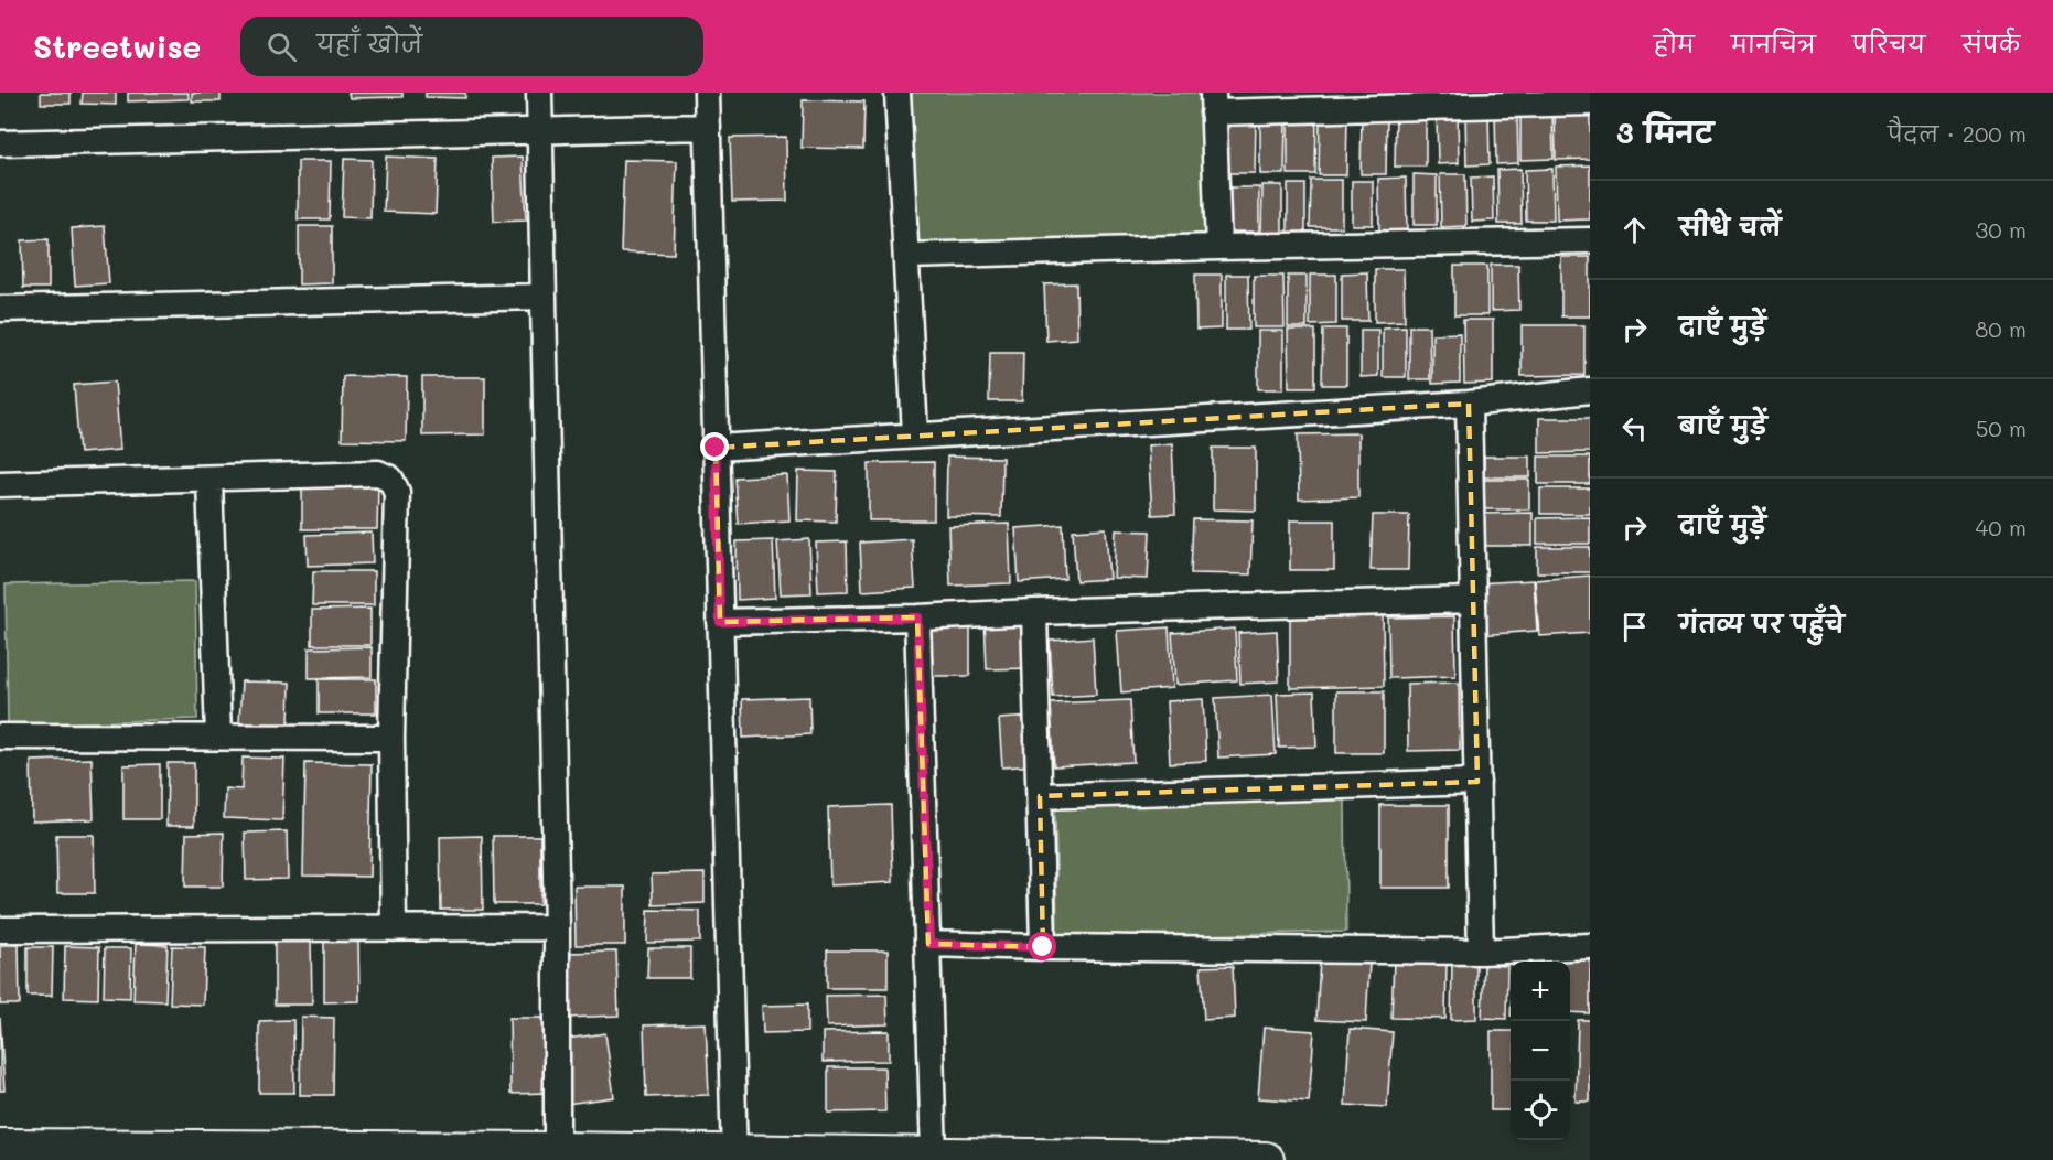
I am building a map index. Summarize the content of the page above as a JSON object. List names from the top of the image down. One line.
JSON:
{"page":{"header":"Streetwise","search":"यहाँ खोजें","nav":["होम","मानचित्र","परिचय","संपर्क"],"heading":["3 मिनट","पैदल · 200 m"],"list":[["सीधे चलें","30 m"],["दाएँ मुड़ें","80 m"],["बाएँ मुड़ें","50 m"],["दाएँ मुड़ें","40 m"],"गंतव्य पर पहुँचे"],"map_buttons":["+","−"]}}
